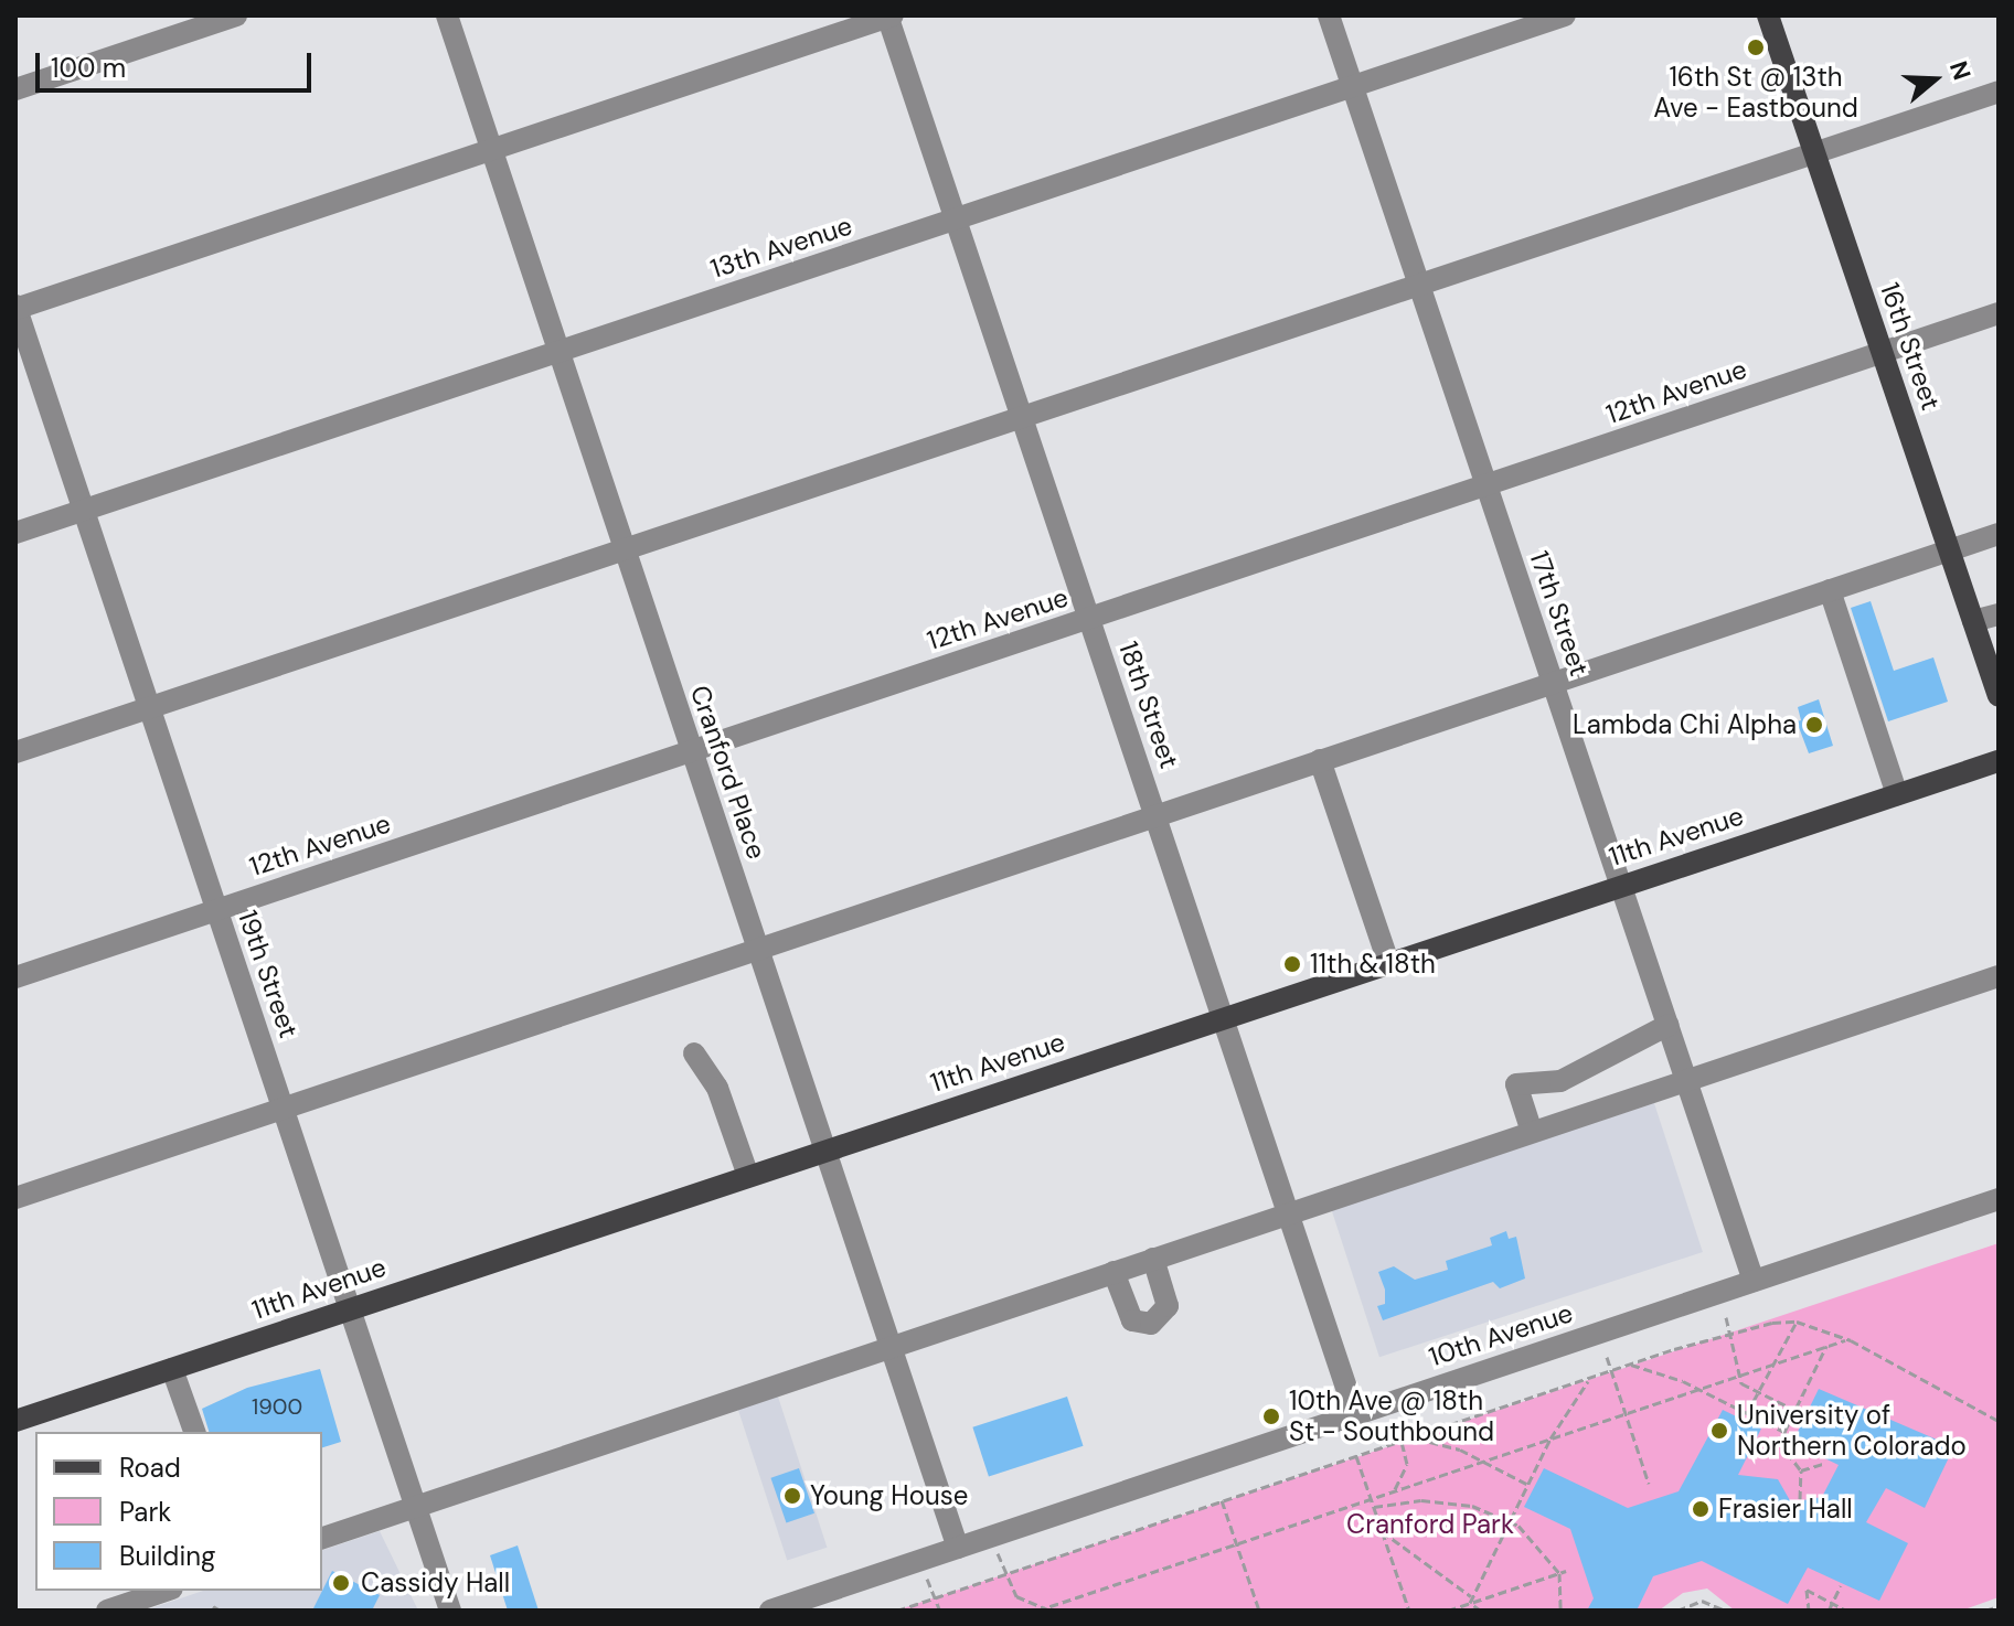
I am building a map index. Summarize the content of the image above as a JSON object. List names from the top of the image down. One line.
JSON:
{"streets":{"main road":["16th Street","11th Avenue"],"street":["13th Avenue","12th Avenue","17th Street","18th Street","Cranford Place","19th Street","10th Avenue"]},"crossings":[["13th Avenue","17th Street"],["13th Avenue","18th Street"],["13th Avenue","Cranford Place"],["13th Avenue","19th Street"],["16th Street","12th Avenue"],["12th Avenue","17th Street"],["12th Avenue","18th Street"],["12th Avenue","Cranford Place"],["12th Avenue","19th Street"],["17th Street","11th Avenue"],["17th Street","10th Avenue"],["18th Street","11th Avenue"],["18th Street","10th Avenue"],["Cranford Place","11th Avenue"],["Cranford Place","10th Avenue"],["11th Avenue","19th Street"]],"parks":["Cranford Park"],"places":["16th St @ 13th Ave - Eastbound","Lambda Chi Alpha","11th & 18th","10th Ave @ 18th St - Southbound","University of Northern Colorado","Young House","Frasier Hall","Cassidy Hall"],"house_numbers":["1900"],"legend":["Road","Park","Building"],"scale_bar":"100 m","north":"right"}
